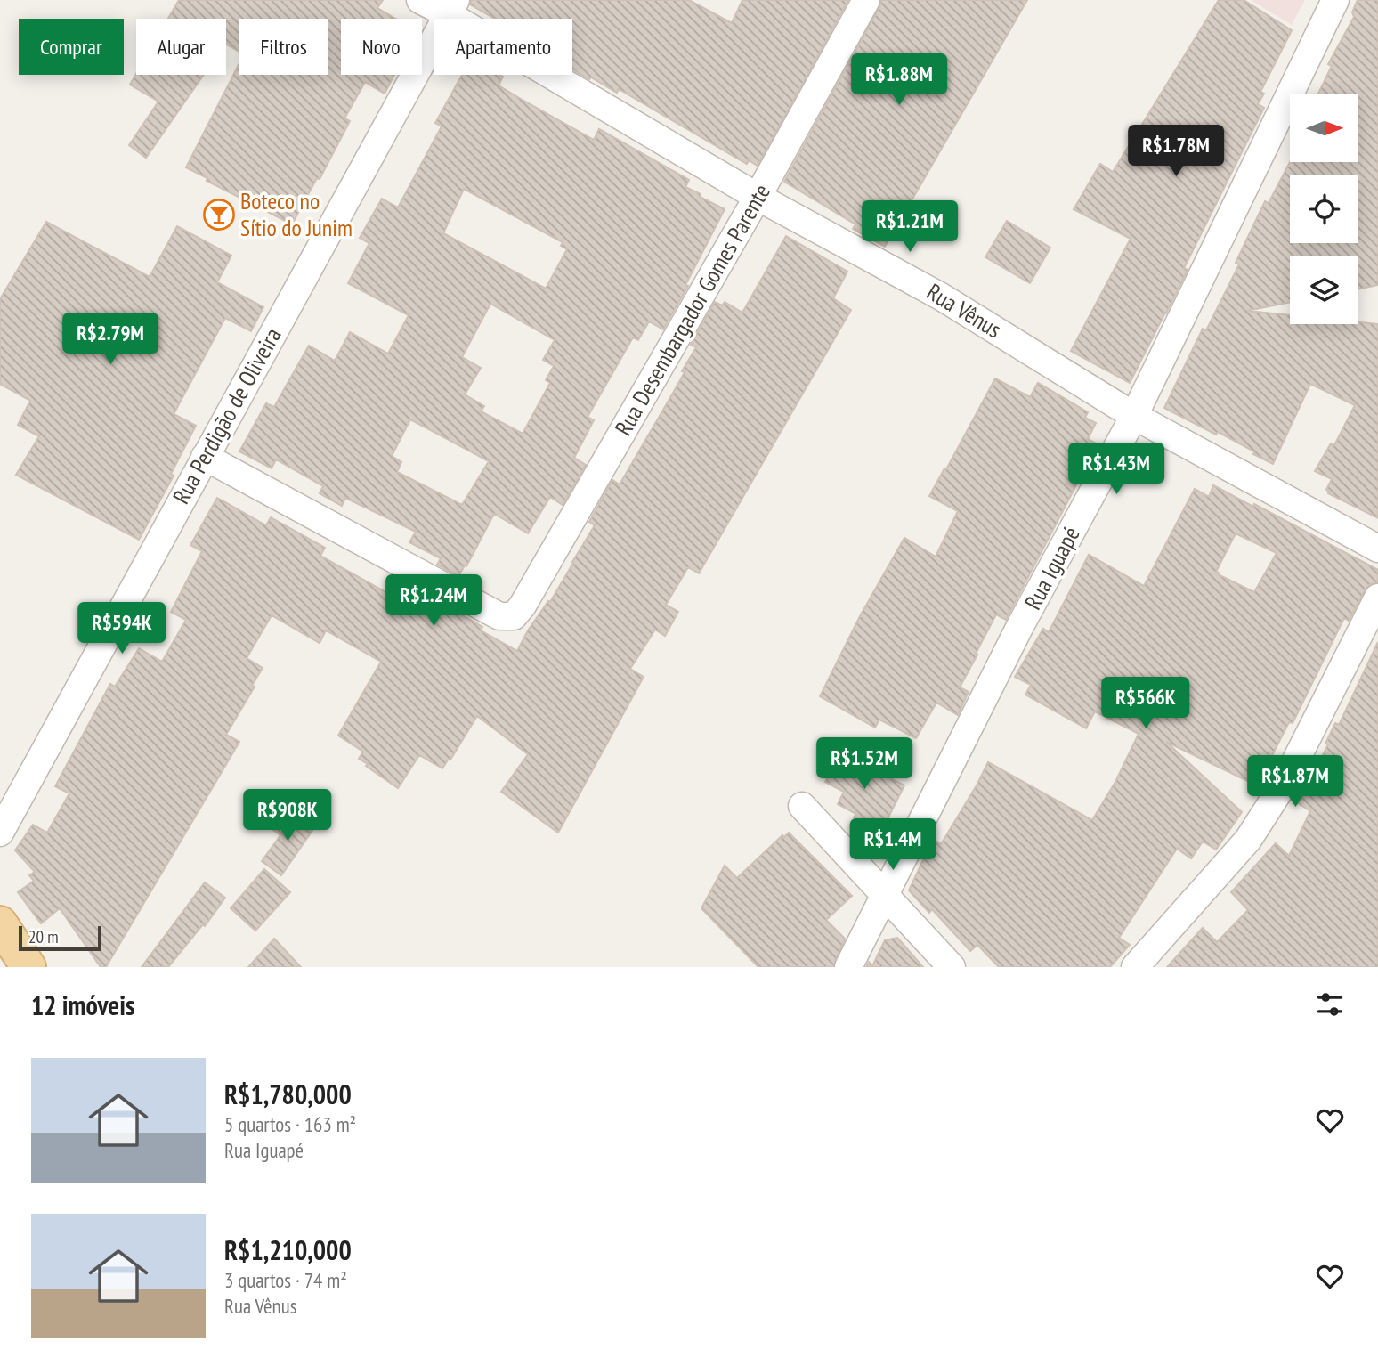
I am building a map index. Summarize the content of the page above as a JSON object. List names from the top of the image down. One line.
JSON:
{"streets":{"street":["Rua Desembargador Gomes Parente","Rua Vênus","Rua Perdigão de Oliveira","Rua Iguapé"]},"crossings":[["Rua Desembargador Gomes Parente","Rua Vênus"],["Rua Desembargador Gomes Parente","Rua Perdigão de Oliveira"],["Rua Vênus","Rua Perdigão de Oliveira"],["Rua Vênus","Rua Iguapé"]],"places":{"bar":["Boteco no Sítio do Junim"]},"scale_bar":"20 m","north":"right","page":{"chip":["Comprar","Alugar","Filtros","Novo","Apartamento"],"price":["R$1.88M","R$1.78M","R$1.21M","R$2.79M","R$1.43M","R$1.24M","R$594K","R$566K","R$1.52M","R$1.87M","R$908K","R$1.4M"],"scale":"20 m","heading":"12 imóveis","list":[{"name":"R$1,780,000","note":"5 quartos · 163 m² · Rua Iguapé"},{"name":"R$1,210,000","note":"3 quartos · 74 m² · Rua Vênus"}]}}
